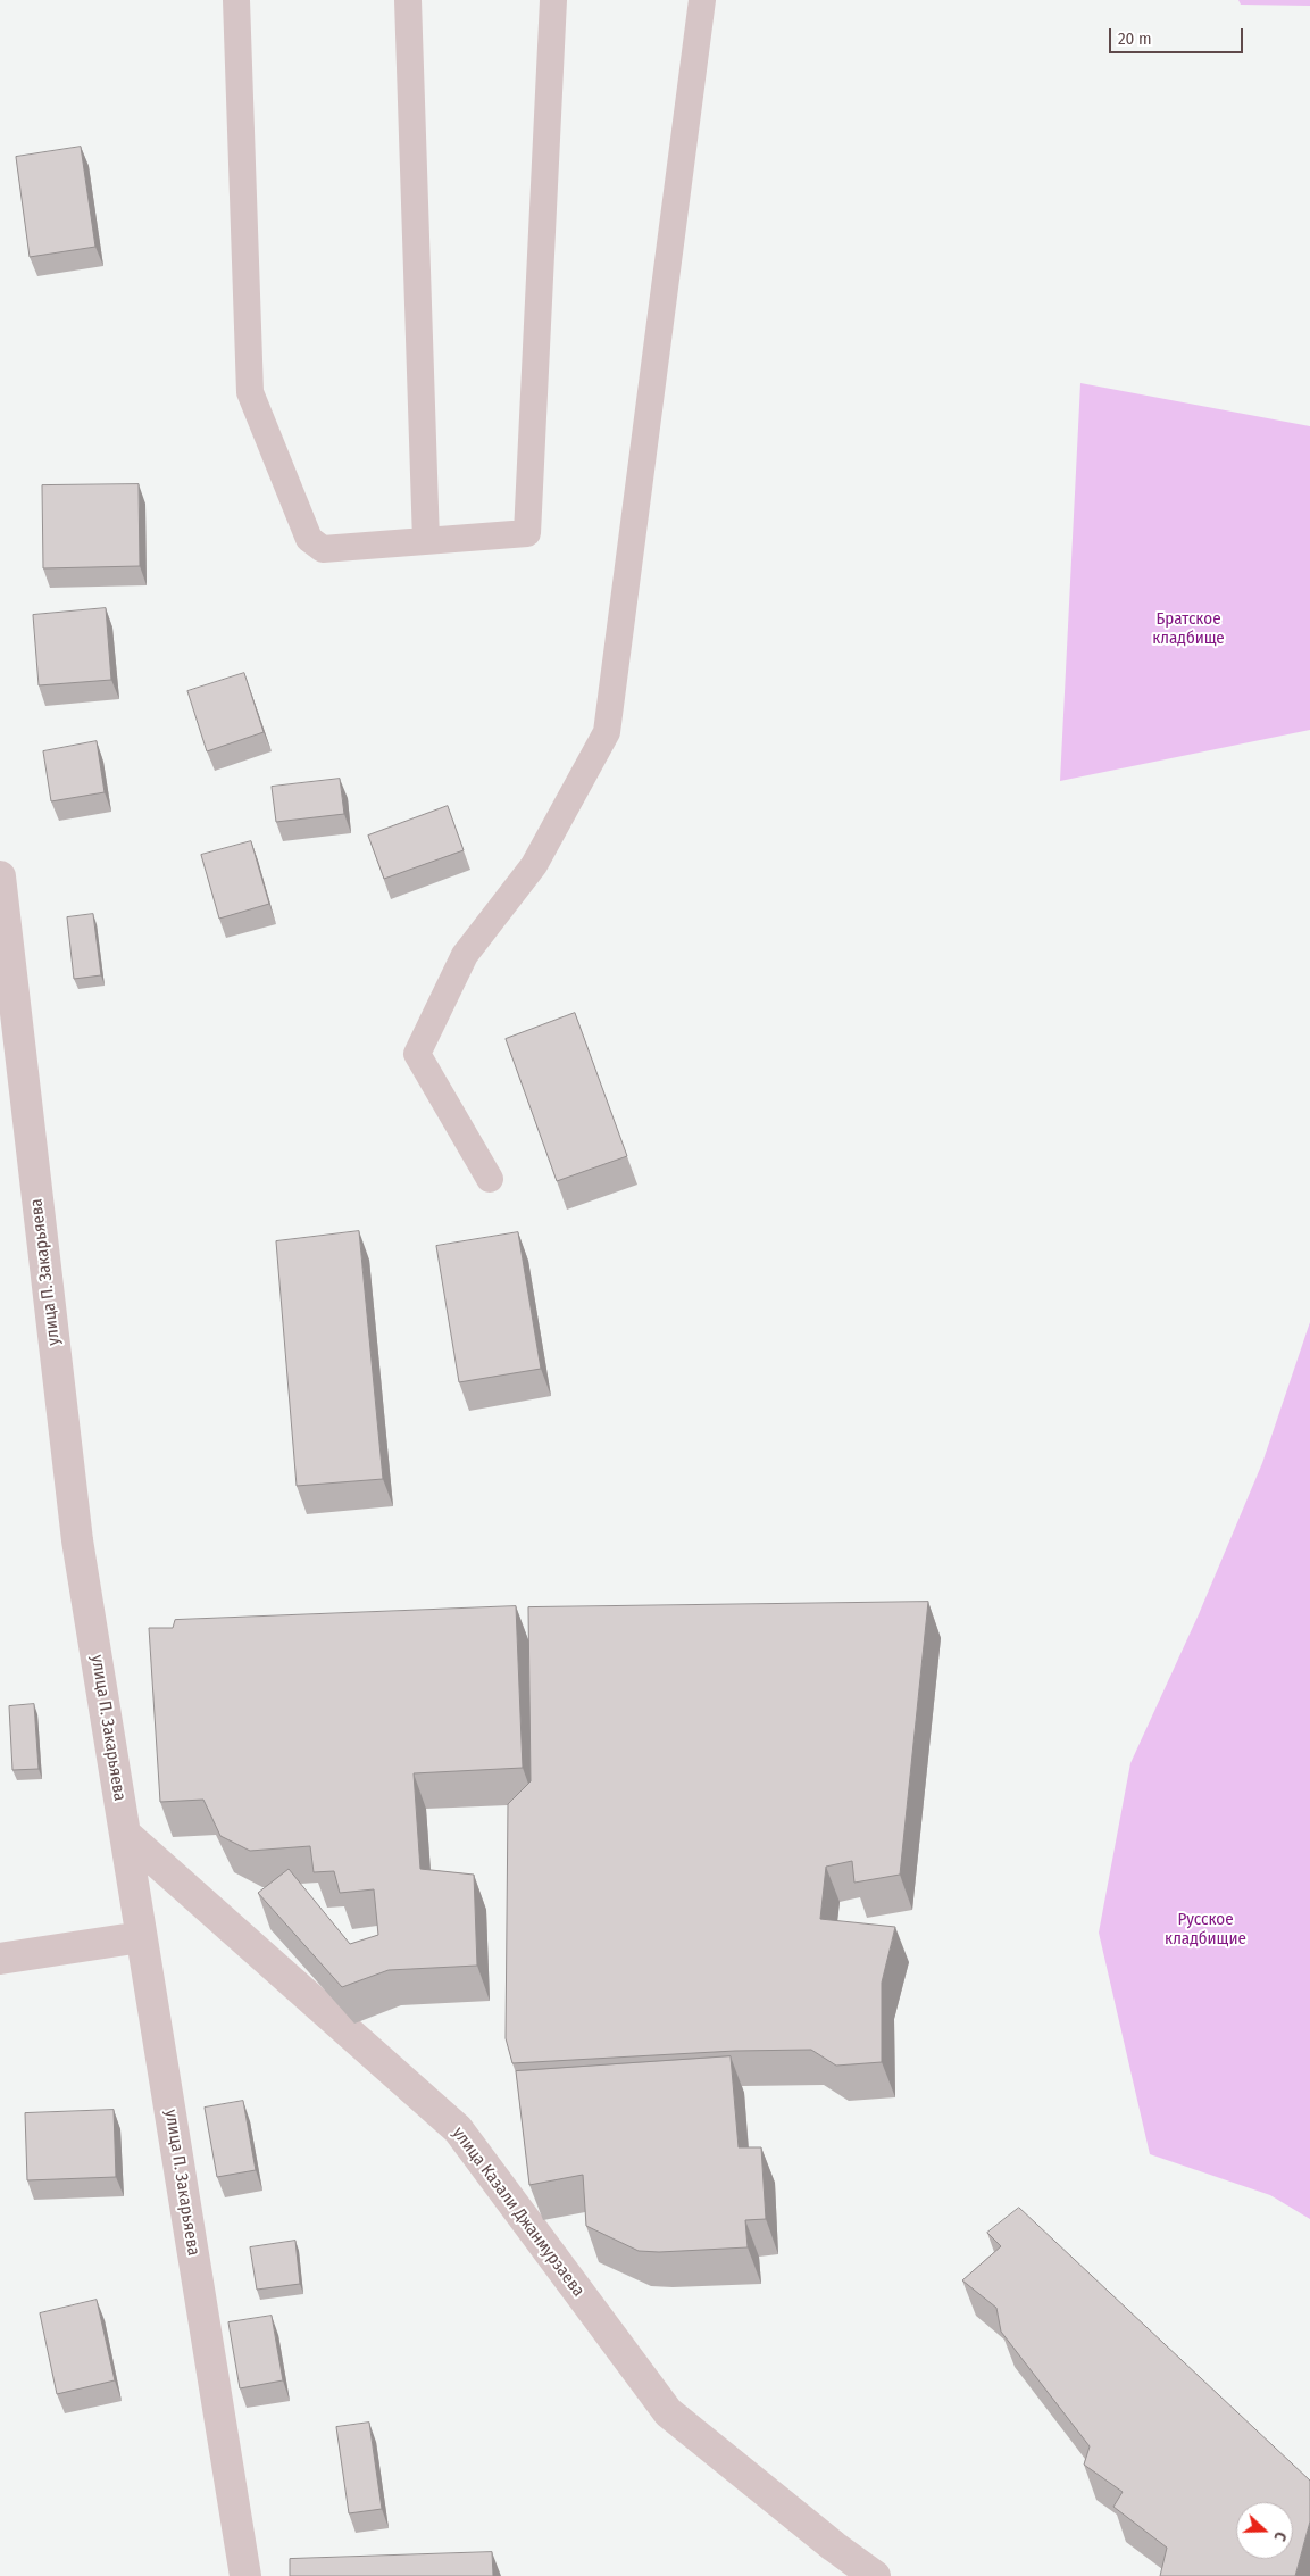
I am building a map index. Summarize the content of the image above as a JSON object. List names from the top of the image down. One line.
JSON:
{"streets":{"street":["улица П. Закарьяева","улица Казали Джанмурзаева"]},"crossings":[["улица П. Закарьяева","улица Казали Джанмурзаева"]],"parks":["Братское кладбище","Русское кладбищие"],"scale_bar":"20 m","north":"right"}
